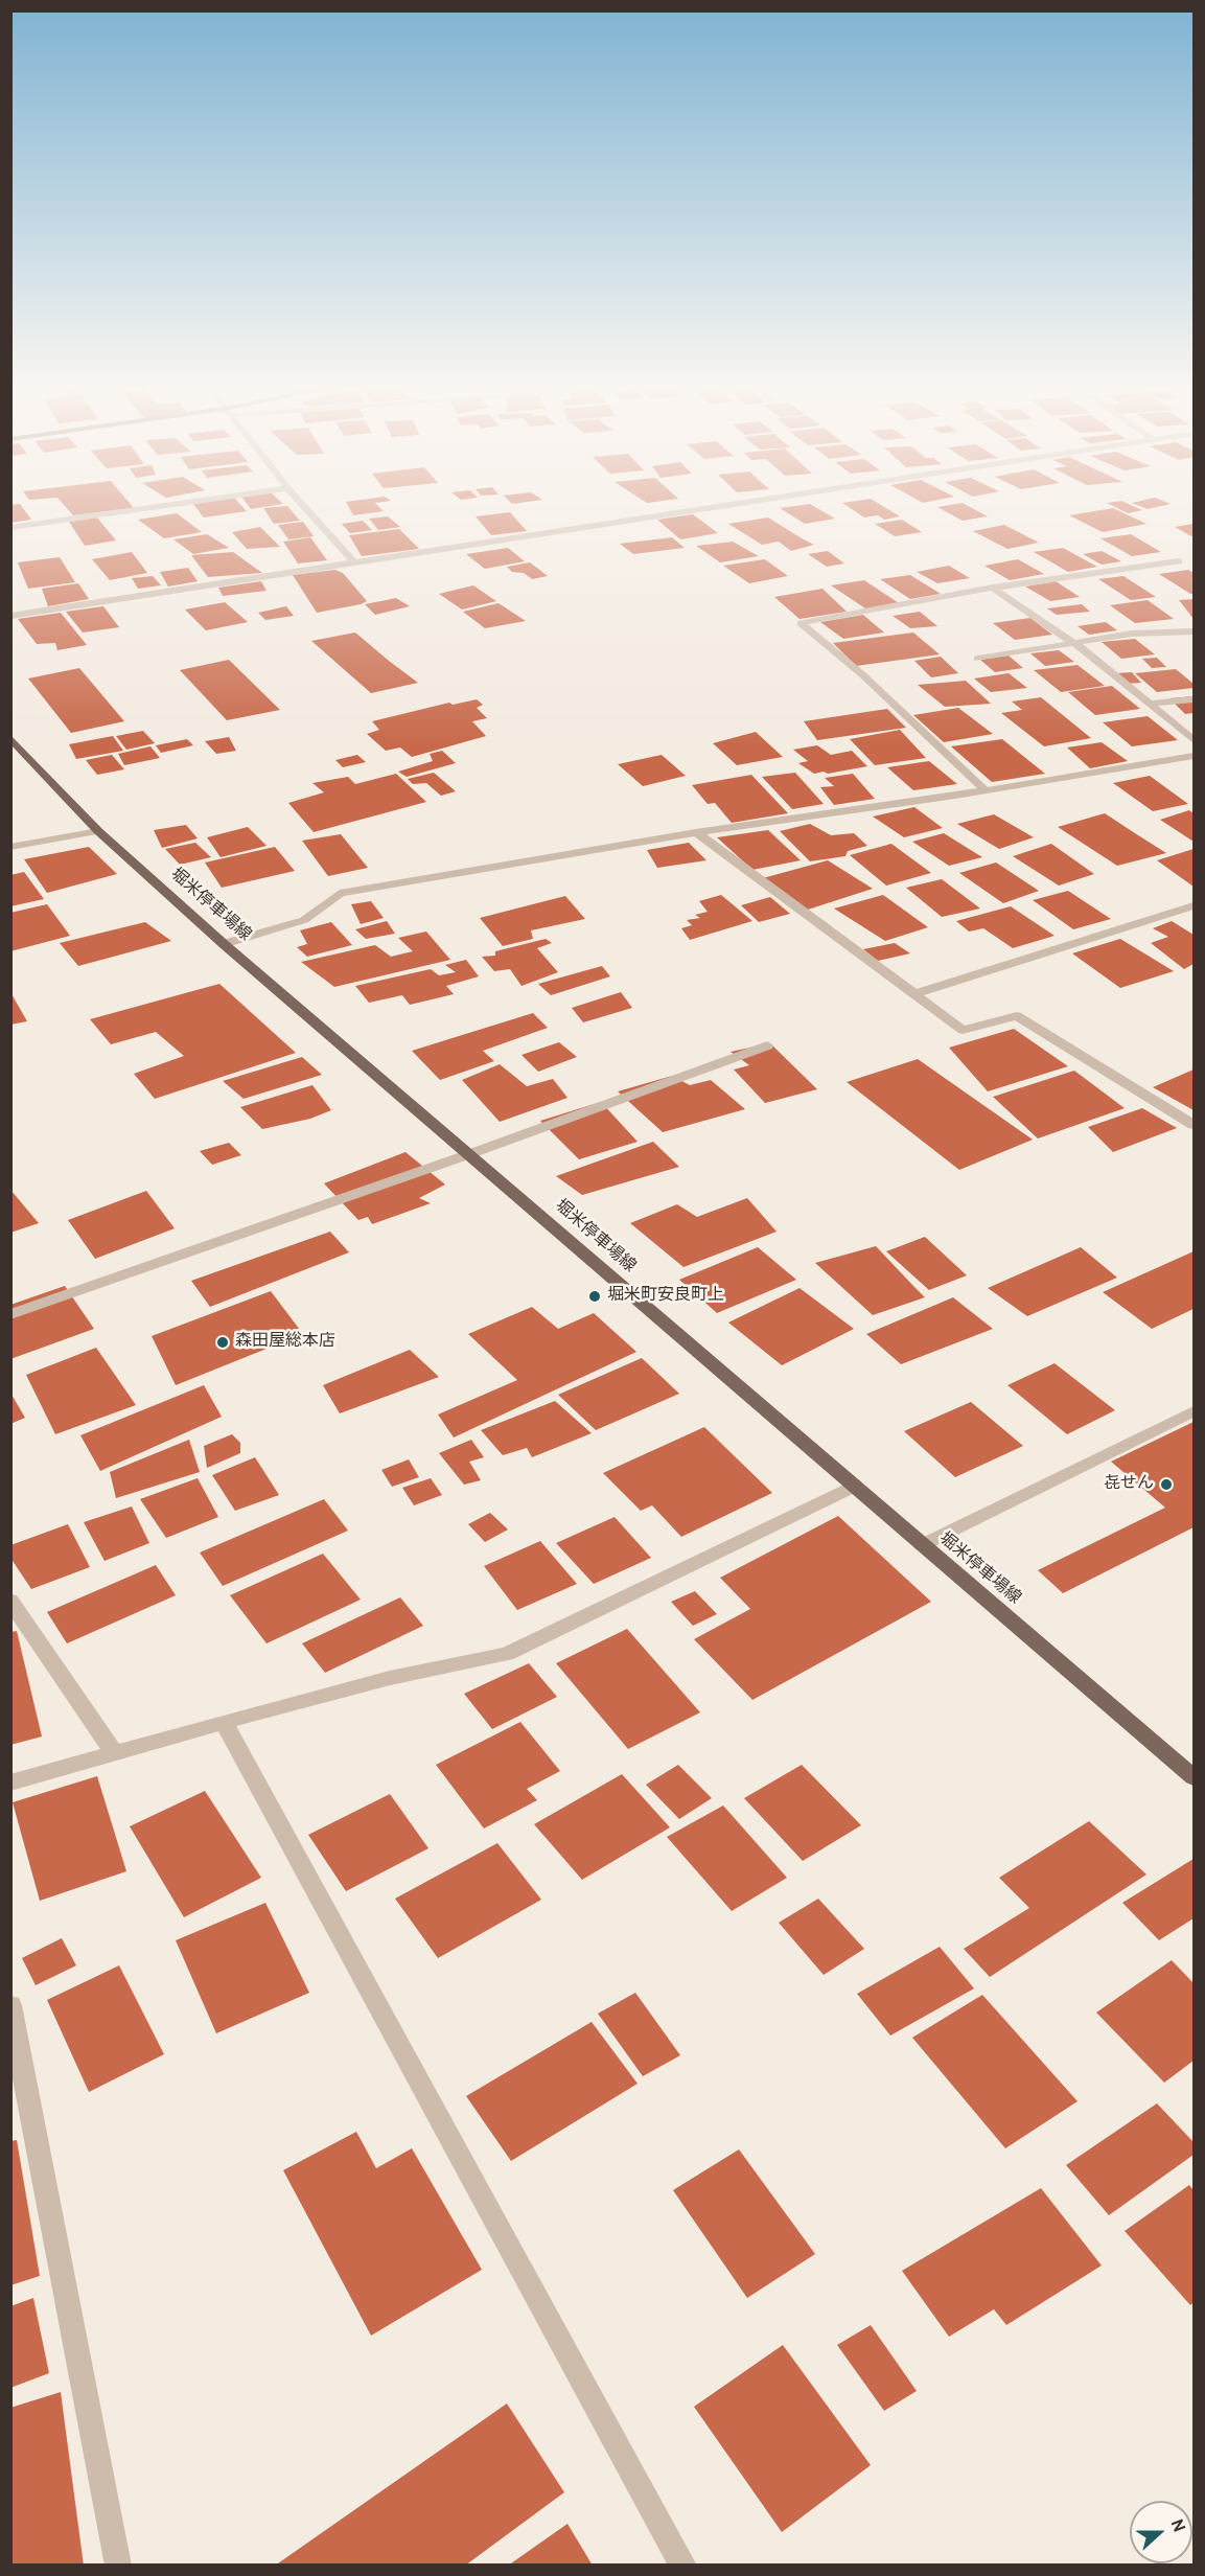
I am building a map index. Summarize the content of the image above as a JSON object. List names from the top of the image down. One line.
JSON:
{"streets":{"main road":["堀米停車場線"]},"places":["堀米町安良町上","森田屋総本店","㐂せん"],"north":"right"}
